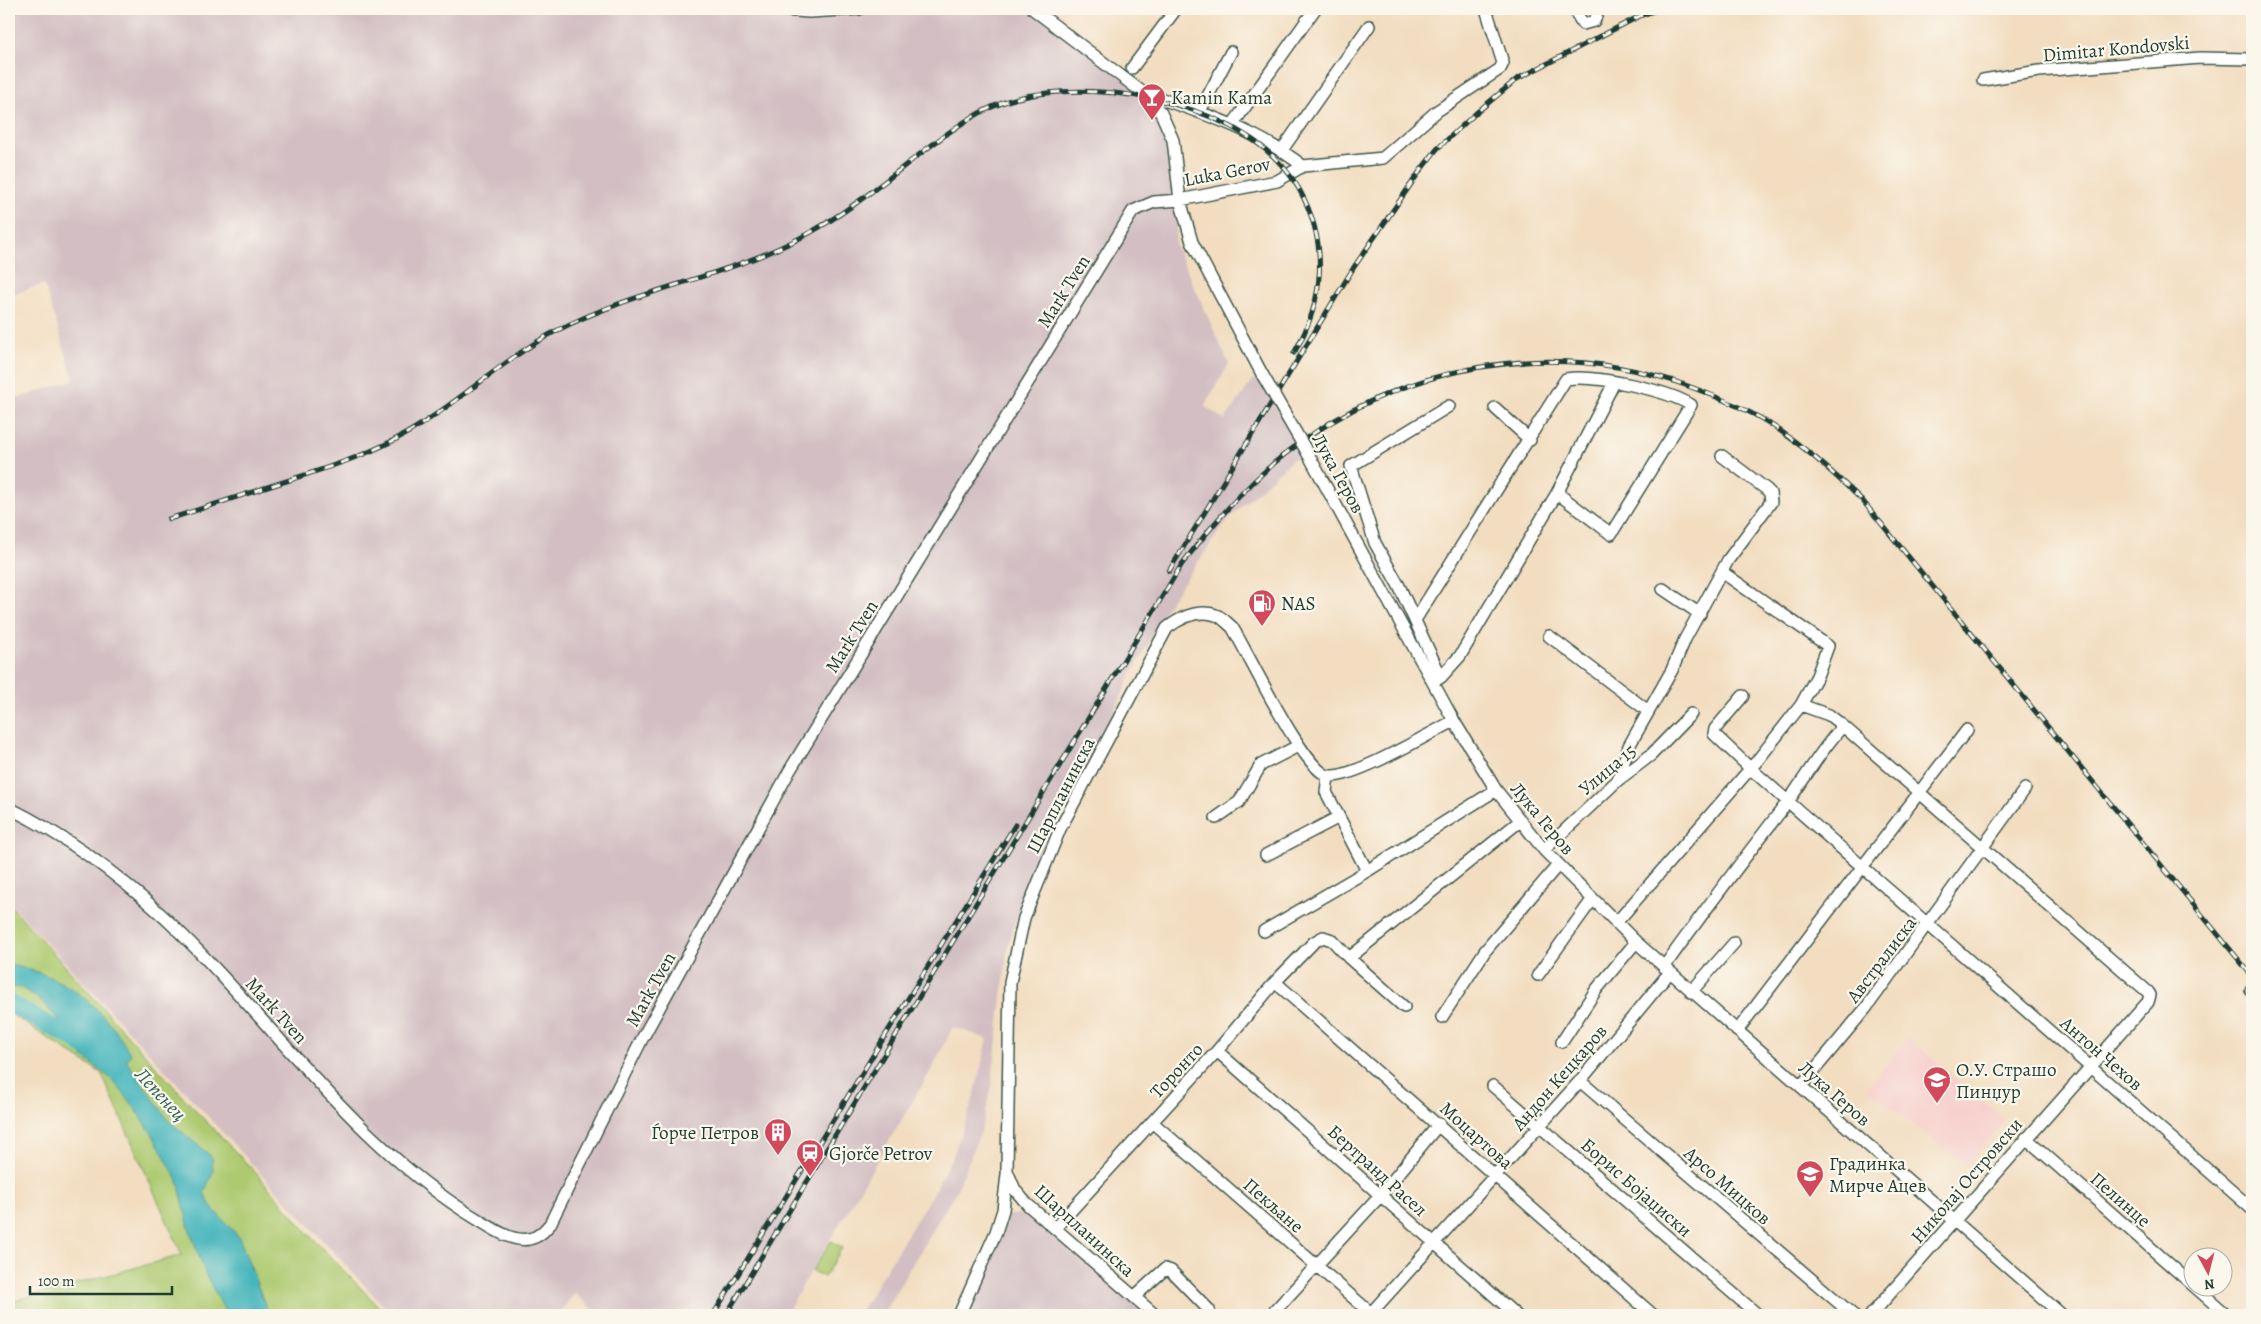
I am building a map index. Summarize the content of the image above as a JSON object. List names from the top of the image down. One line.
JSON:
{"streets":{"street":["Dimitar Kondovski","Luka Gerov","Mark Tven","Лука Геров","Улица 15","Шарпланинска","Австралиска","Антон Чехов","Торонто","Андон Кецкаров","Моцартова","Бертранд Расел","Николај Островски","Арсо Мицков","Борис Бојаџиски","Пелинце","Пекљане"]},"crossings":[["Luka Gerov","Mark Tven"],["Luka Gerov","Лука Геров"],["Mark Tven","Лука Геров"],["Лука Геров","Улица 15"],["Лука Геров","Австралиска"],["Лука Геров","Андон Кецкаров"],["Лука Геров","Николај Островски"],["Шарпланинска","Торонто"],["Австралиска","Антон Чехов"],["Австралиска","Николај Островски"],["Антон Чехов","Андон Кецкаров"],["Антон Чехов","Николај Островски"],["Торонто","Моцартова"],["Торонто","Бертранд Расел"],["Торонто","Пекљане"],["Андон Кецкаров","Моцартова"],["Андон Кецкаров","Бертранд Расел"],["Андон Кецкаров","Арсо Мицков"],["Андон Кецкаров","Борис Бојаџиски"],["Андон Кецкаров","Пекљане"],["Николај Островски","Пелинце"]],"water":["Лепенец"],"places":{"bar":["Kamin Kama"],"fuel station":["NAS"],"school or university":["О.У. Страшо Пинџур","Градинка Мирче Ацев"],"building":["Ѓорче Петров"],"station":["Gjorče Petrov"]},"scale_bar":"100 m","north":"bottom"}
